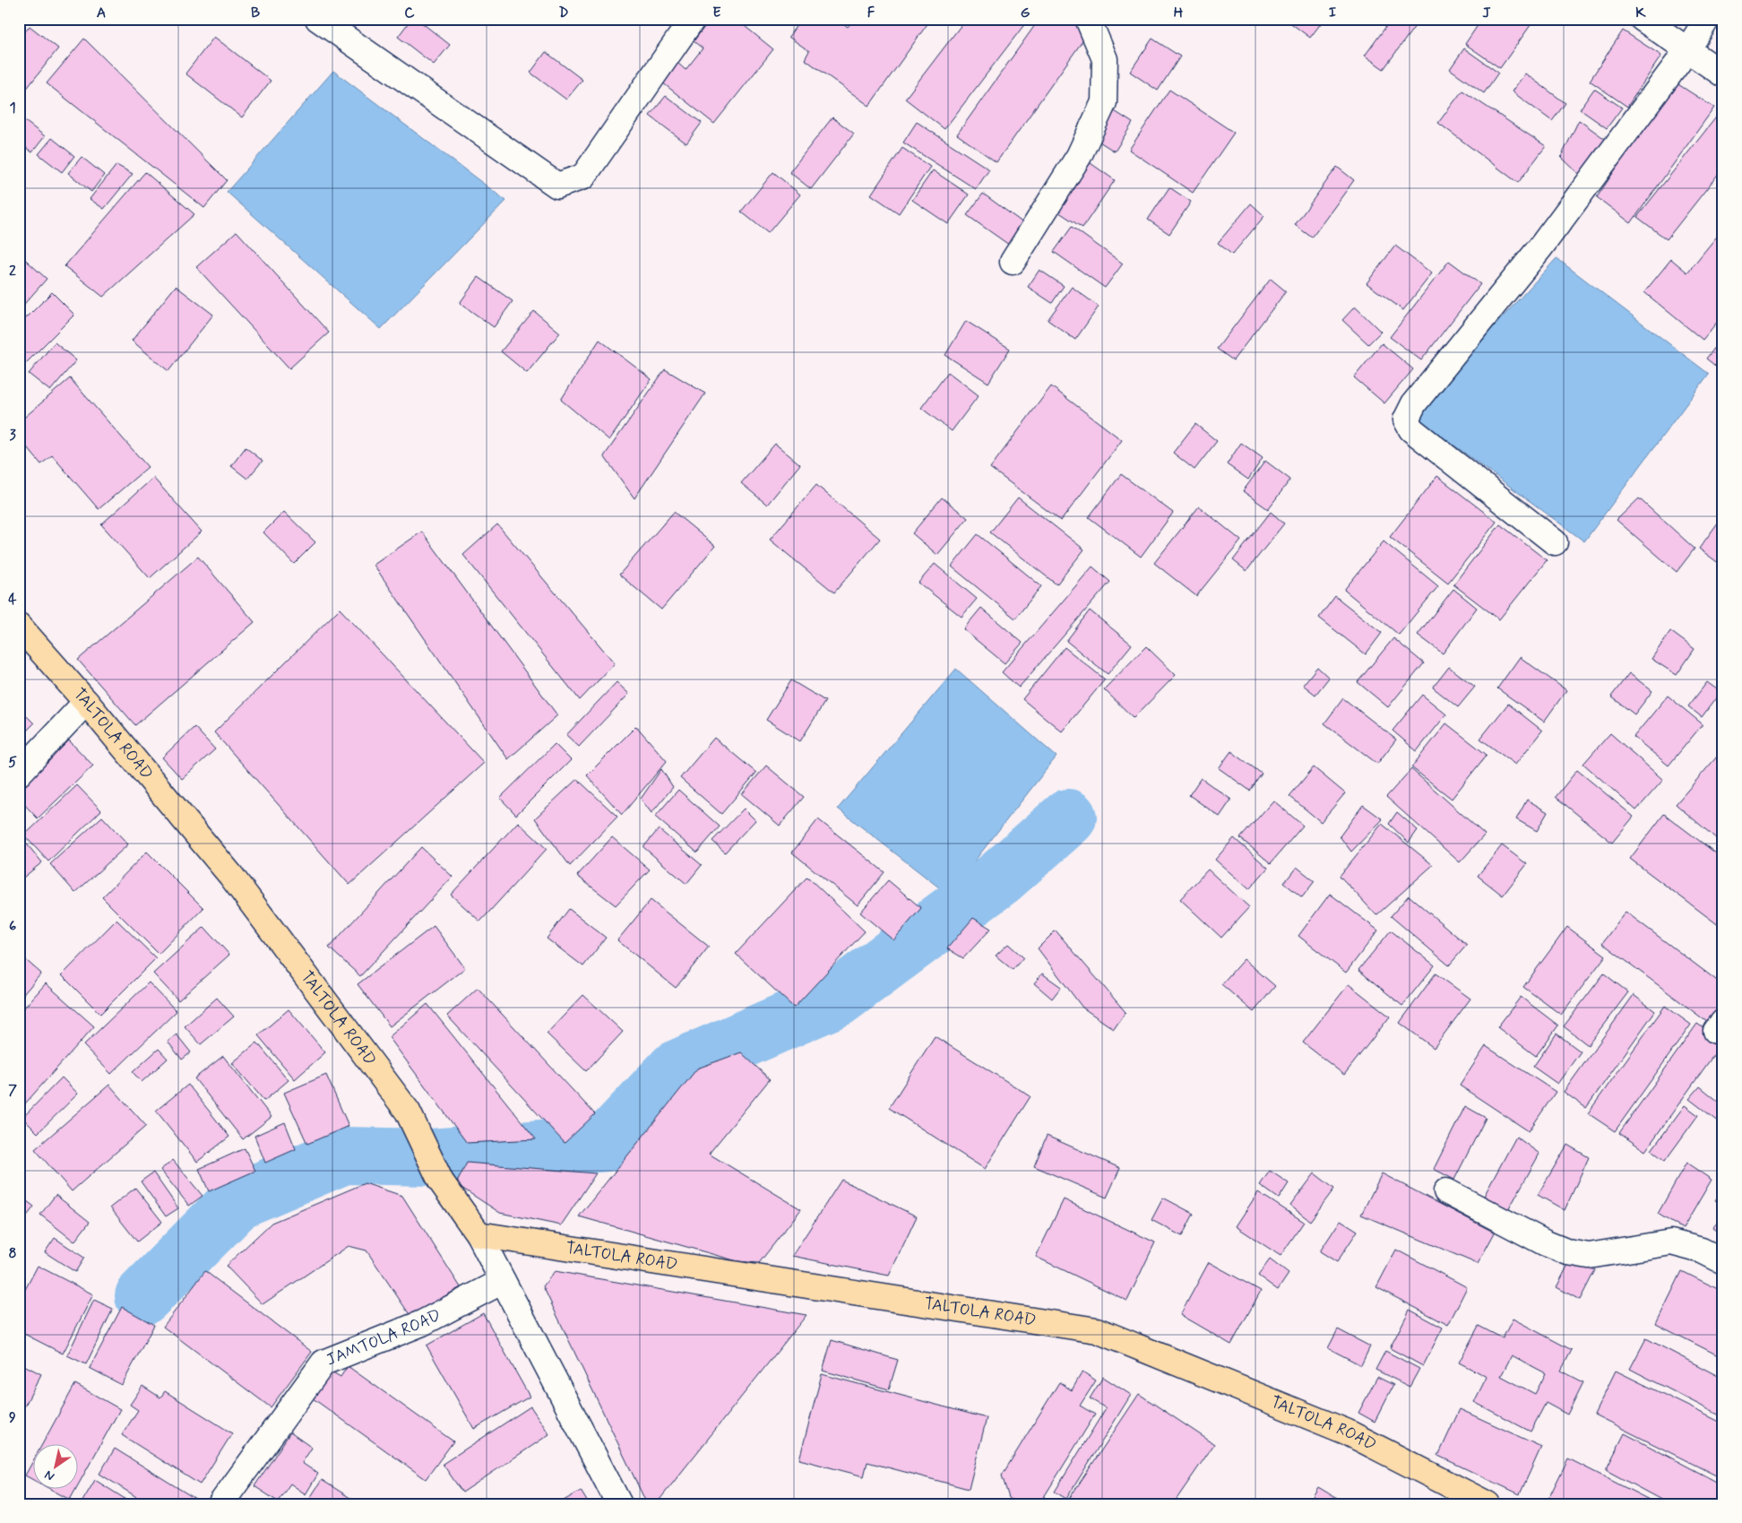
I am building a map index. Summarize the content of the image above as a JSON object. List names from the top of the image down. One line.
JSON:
{"streets":{"main road":["TALTOLA ROAD"],"street":["JAMTOLA ROAD"]},"north":"bottom left","grid":{"columns":["A","B","C","D","E","F","G","H","I","J","K"],"rows":["1","2","3","4","5","6","7","8","9"]}}
